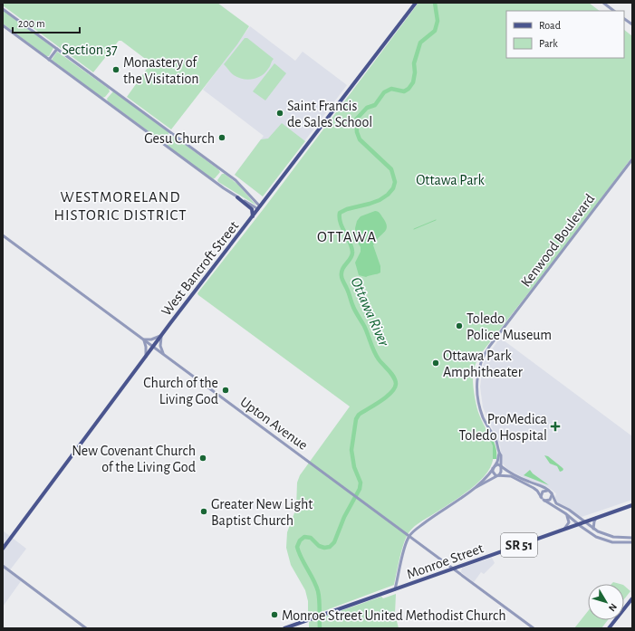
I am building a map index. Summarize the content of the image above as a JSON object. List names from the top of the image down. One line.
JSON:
{"streets":{"main road":["West Bancroft Street","SR 51","Monroe Street"],"street":["Kenwood Boulevard","Upton Avenue"]},"crossings":[["West Bancroft Street","Upton Avenue"],["Upton Avenue","Monroe Street"]],"districts":["WESTMORELAND HISTORIC DISTRICT","OTTAWA"],"water":["Ottawa River"],"parks":["Section 37","Ottawa Park"],"places":{"other":["Monastery of the Visitation","Saint Francis de Sales School","Gesu Church","Toledo Police Museum","Ottawa Park Amphitheater","Church of the Living God","New Covenant Church of the Living God","Greater New Light Baptist Church","Monroe Street United Methodist Church"],"health":["ProMedica Toledo Hospital"]},"legend":["Road","Park"],"scale_bar":"200 m","north":"bottom right"}
